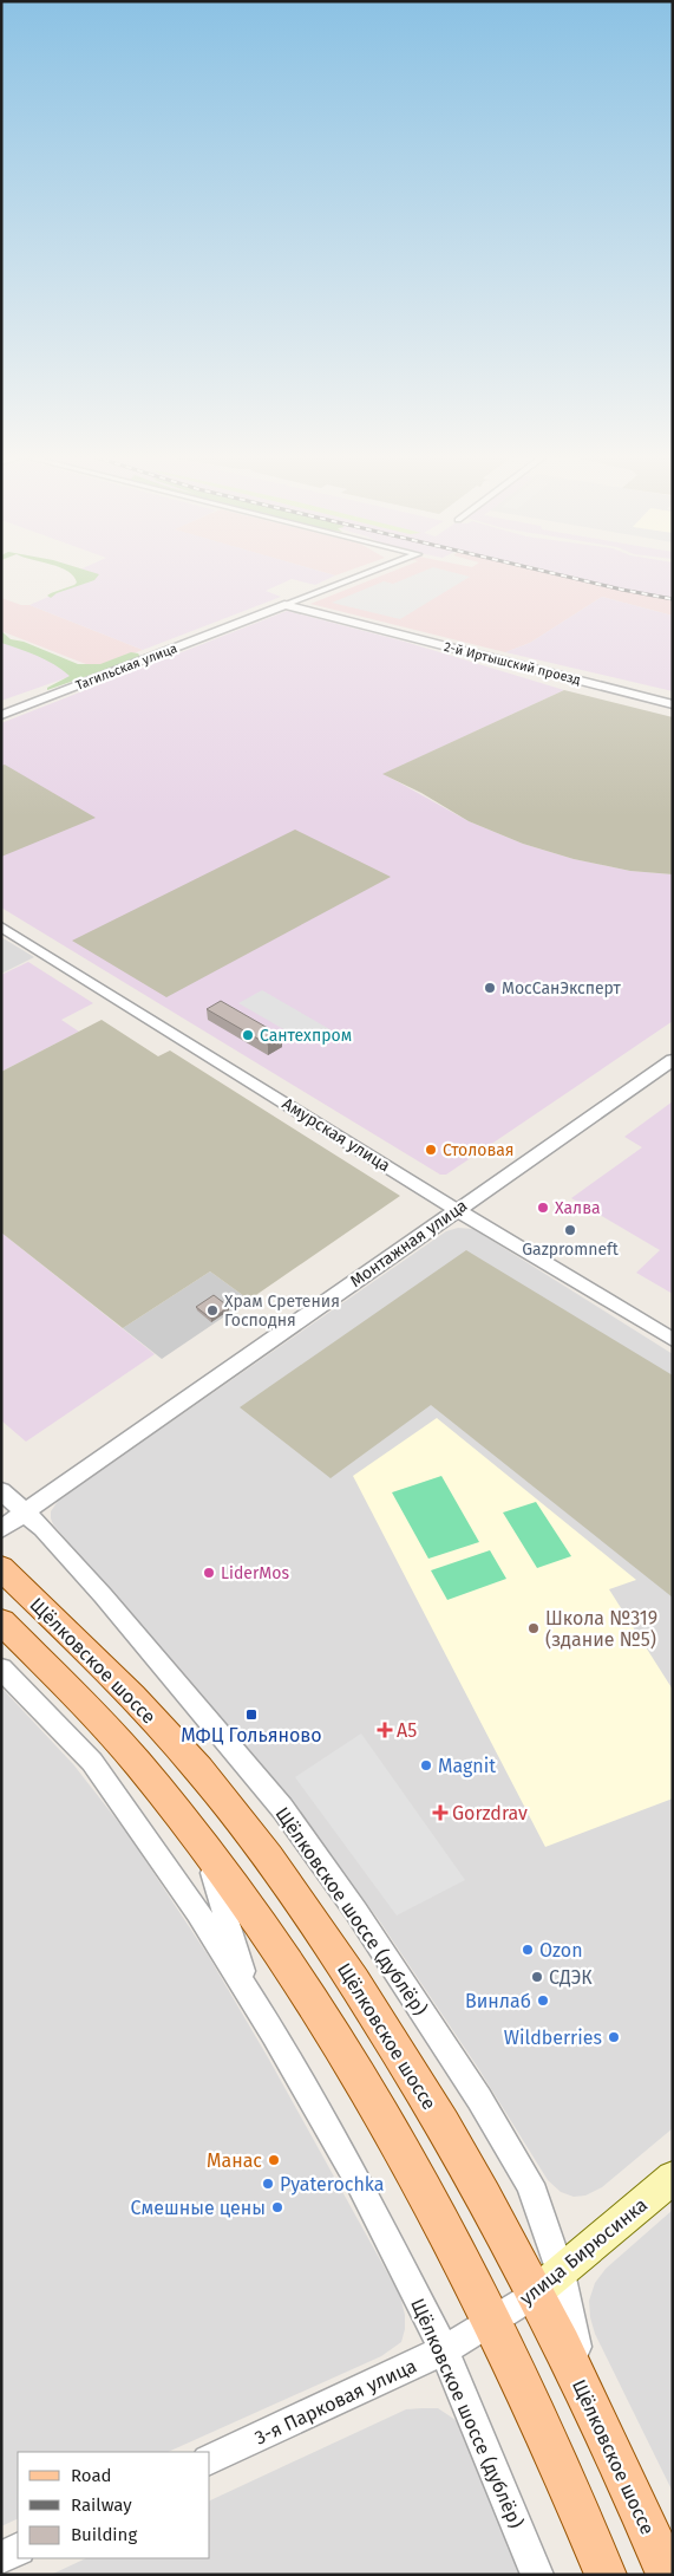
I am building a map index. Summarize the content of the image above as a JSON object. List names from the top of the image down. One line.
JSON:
{"streets":{"main road":["Щёлковское шоссе","улица Бирюсинка"],"street":["2-й Иртышский проезд","Тагильская улица","Амурская улица","Монтажная улица","Щёлковское шоссе (дублёр)","3-я Парковая улица"]},"crossings":[["2-й Иртышский проезд","Тагильская улица"],["Амурская улица","Монтажная улица"],["Монтажная улица","Щёлковское шоссе (дублёр)"],["Щёлковское шоссе","Щёлковское шоссе (дублёр)"],["Щёлковское шоссе","улица Бирюсинка"],["Щёлковское шоссе (дублёр)","улица Бирюсинка"],["Щёлковское шоссе (дублёр)","3-я Парковая улица"],["улица Бирюсинка","3-я Парковая улица"]],"places":{"other":["МосСанЭксперт","Сантехпром","Столовая","Халва","Gazpromneft","Храм Сретения Господня","LiderMos","Школа №319 (здание №5)","Magnit","Ozon","СДЭК","Винлаб","Wildberries","Манас","Pyaterochka","Смешные цены"],"transit":["МФЦ Гольяново"],"health":["А5","Gorzdrav"]},"legend":["Road","Railway","Building"]}
